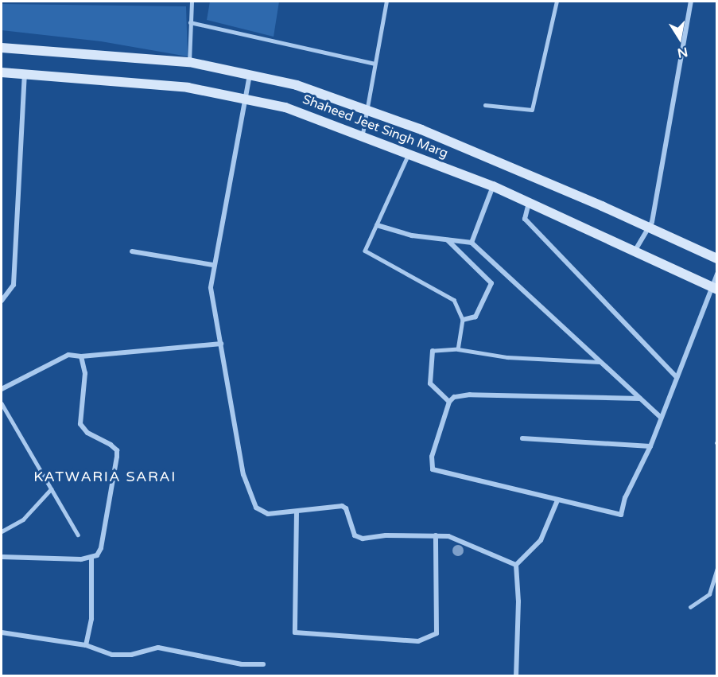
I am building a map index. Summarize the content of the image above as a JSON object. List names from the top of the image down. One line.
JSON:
{"streets":{"main road":["Shaheed Jeet Singh Marg"]},"districts":["KATWARIA SARAI"],"north":"bottom"}
